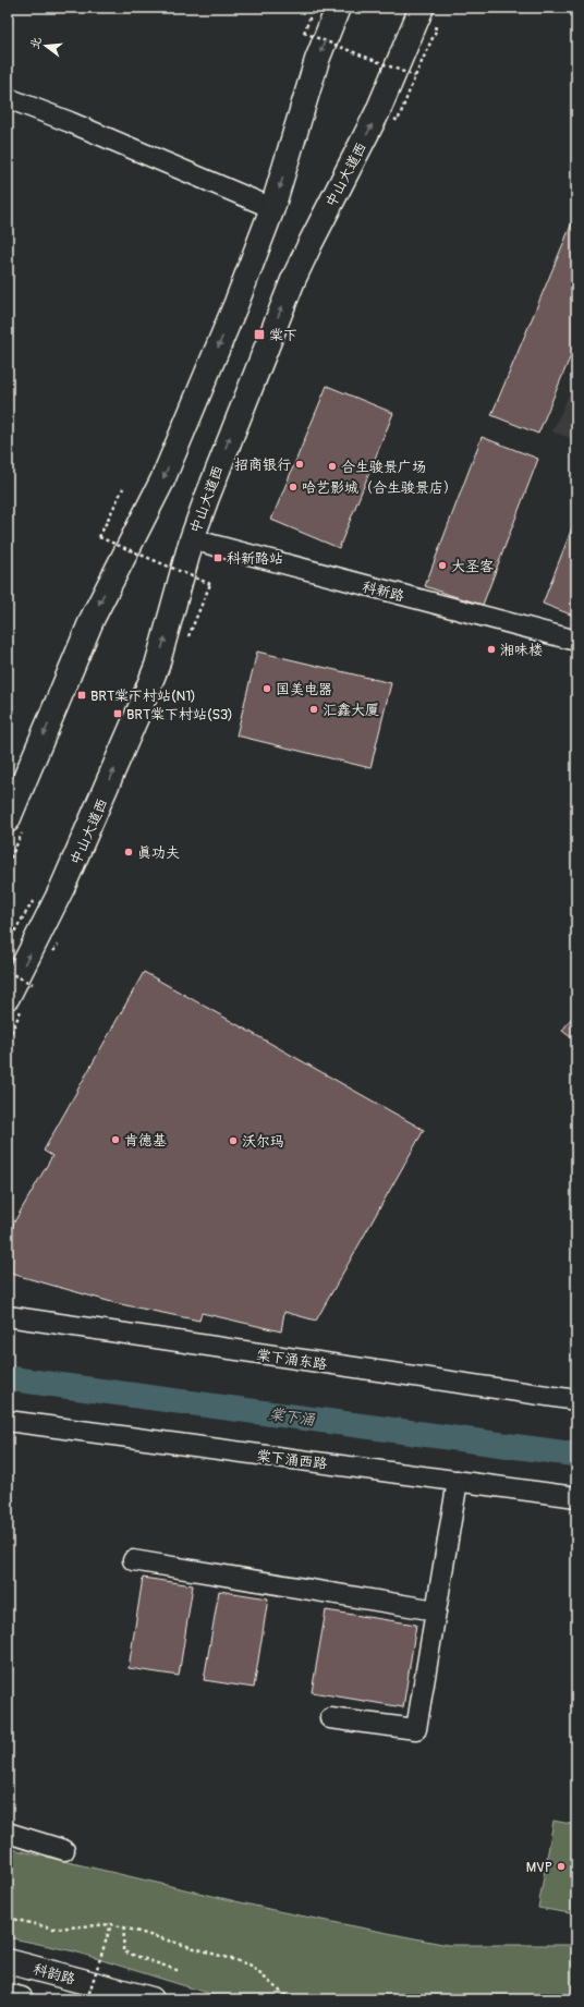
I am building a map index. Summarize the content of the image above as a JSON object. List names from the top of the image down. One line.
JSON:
{"streets":{"highway":["中山大道西","科韵路"],"street":["科新路","棠下涌东路","棠下涌西路"]},"crossings":[["中山大道西","科新路"]],"water":["棠下涌"],"places":{"transit":["棠下","科新路站","BRT棠下村站(N1)","BRT棠下村站(S3)"],"other":["招商银行","合生骏景广场","哈艺影城（合生骏景店）","大圣客","湘味楼","国美电器","汇鑫大厦","真功夫","肯德基","沃尔玛","MVP"]},"north":"left"}
